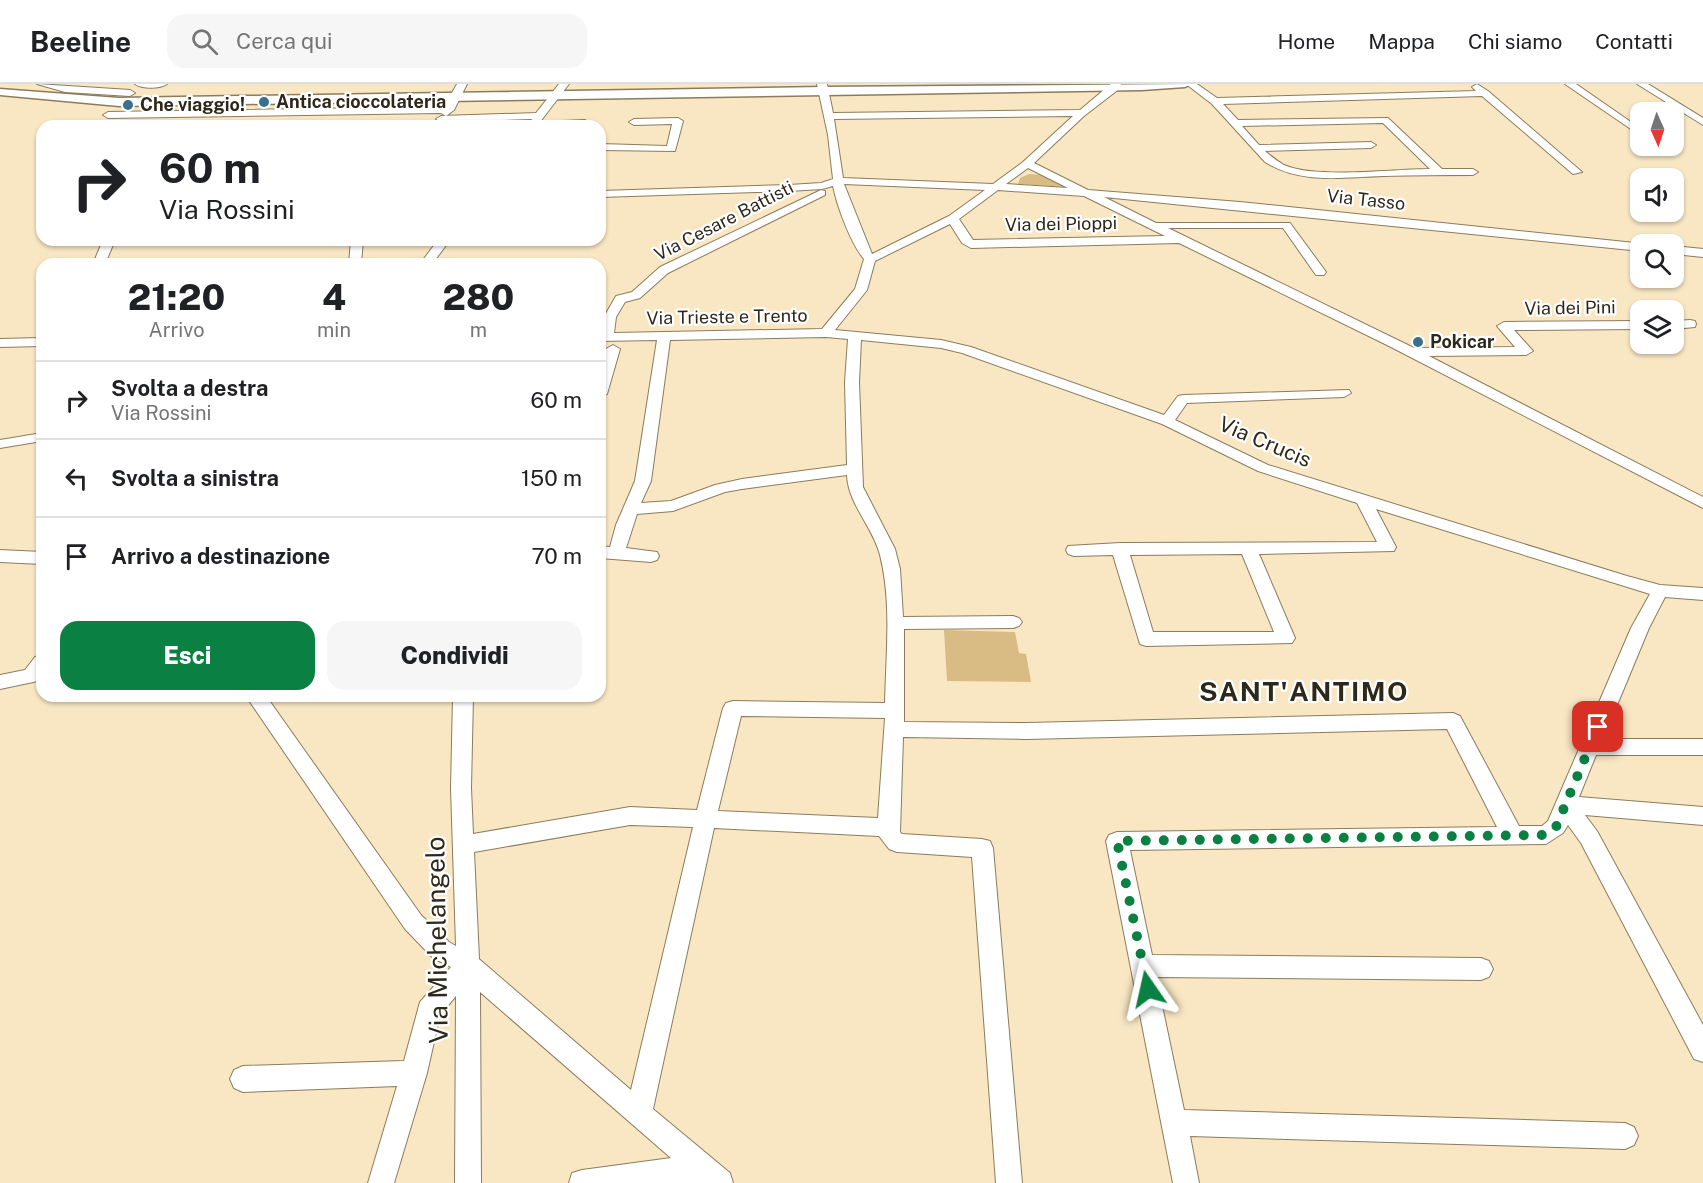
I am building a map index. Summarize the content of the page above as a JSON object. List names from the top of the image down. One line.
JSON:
{"streets":{"street":["Via Tasso","Via Cesare Battisti","Via dei Pioppi","Via dei Pini","Via Trieste e Trento","Via Crucis","Via Michelangelo"]},"crossings":[["Via Tasso","Via Cesare Battisti"],["Via Cesare Battisti","Via Trieste e Trento"],["Via Trieste e Trento","Via Crucis"]],"districts":["SANT'ANTIMO"],"places":["Antica cioccolateria","Che viaggio!","Pokicar"],"north":"bottom","page":{"header":"Beeline","search":"Cerca qui","nav":["Home","Mappa","Chi siamo","Contatti"],"turn":["60 m","Via Rossini"],"eta":["21:20","Arrivo","4","min","280","m"],"list":[{"name":"Svolta a destra","note":"Via Rossini","value":"60 m"},{"name":"Svolta a sinistra","value":"150 m"},{"name":"Arrivo a destinazione","value":"70 m"}],"buttons":["Esci","Condividi"]}}
